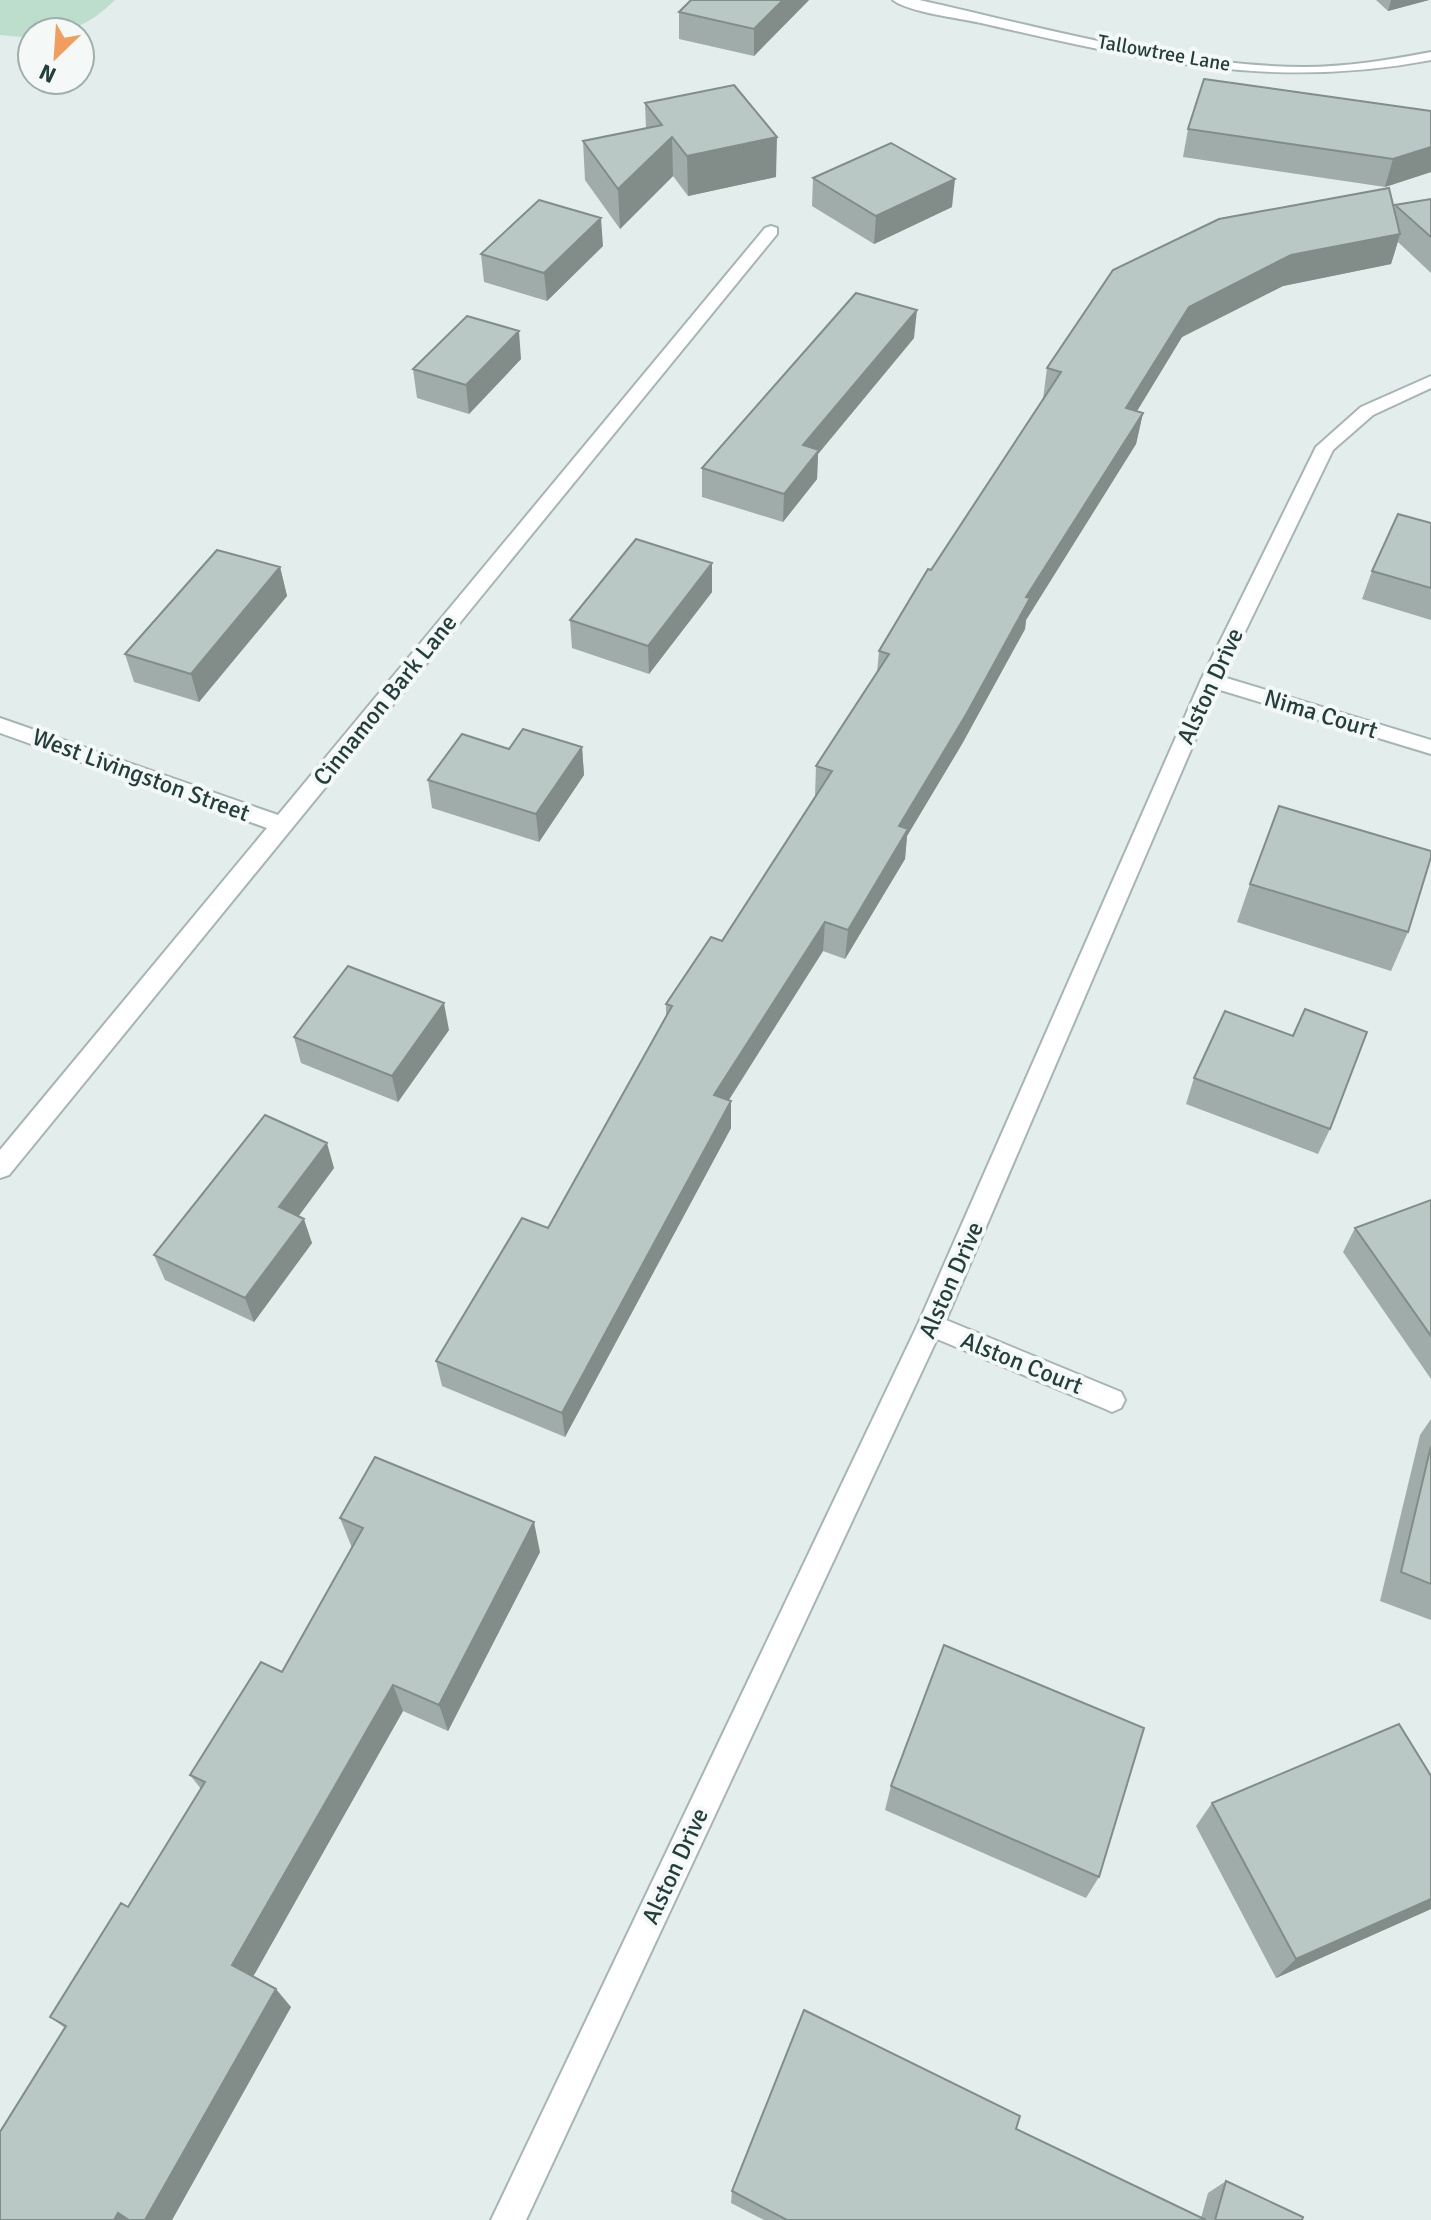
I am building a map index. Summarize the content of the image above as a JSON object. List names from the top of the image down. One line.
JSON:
{"streets":{"street":["Tallowtree Lane","Alston Drive","Cinnamon Bark Lane","Nima Court","West Livingston Street","Alston Court"]},"crossings":[["Alston Drive","Nima Court"],["Alston Drive","Alston Court"],["Cinnamon Bark Lane","West Livingston Street"]],"north":"bottom left"}
